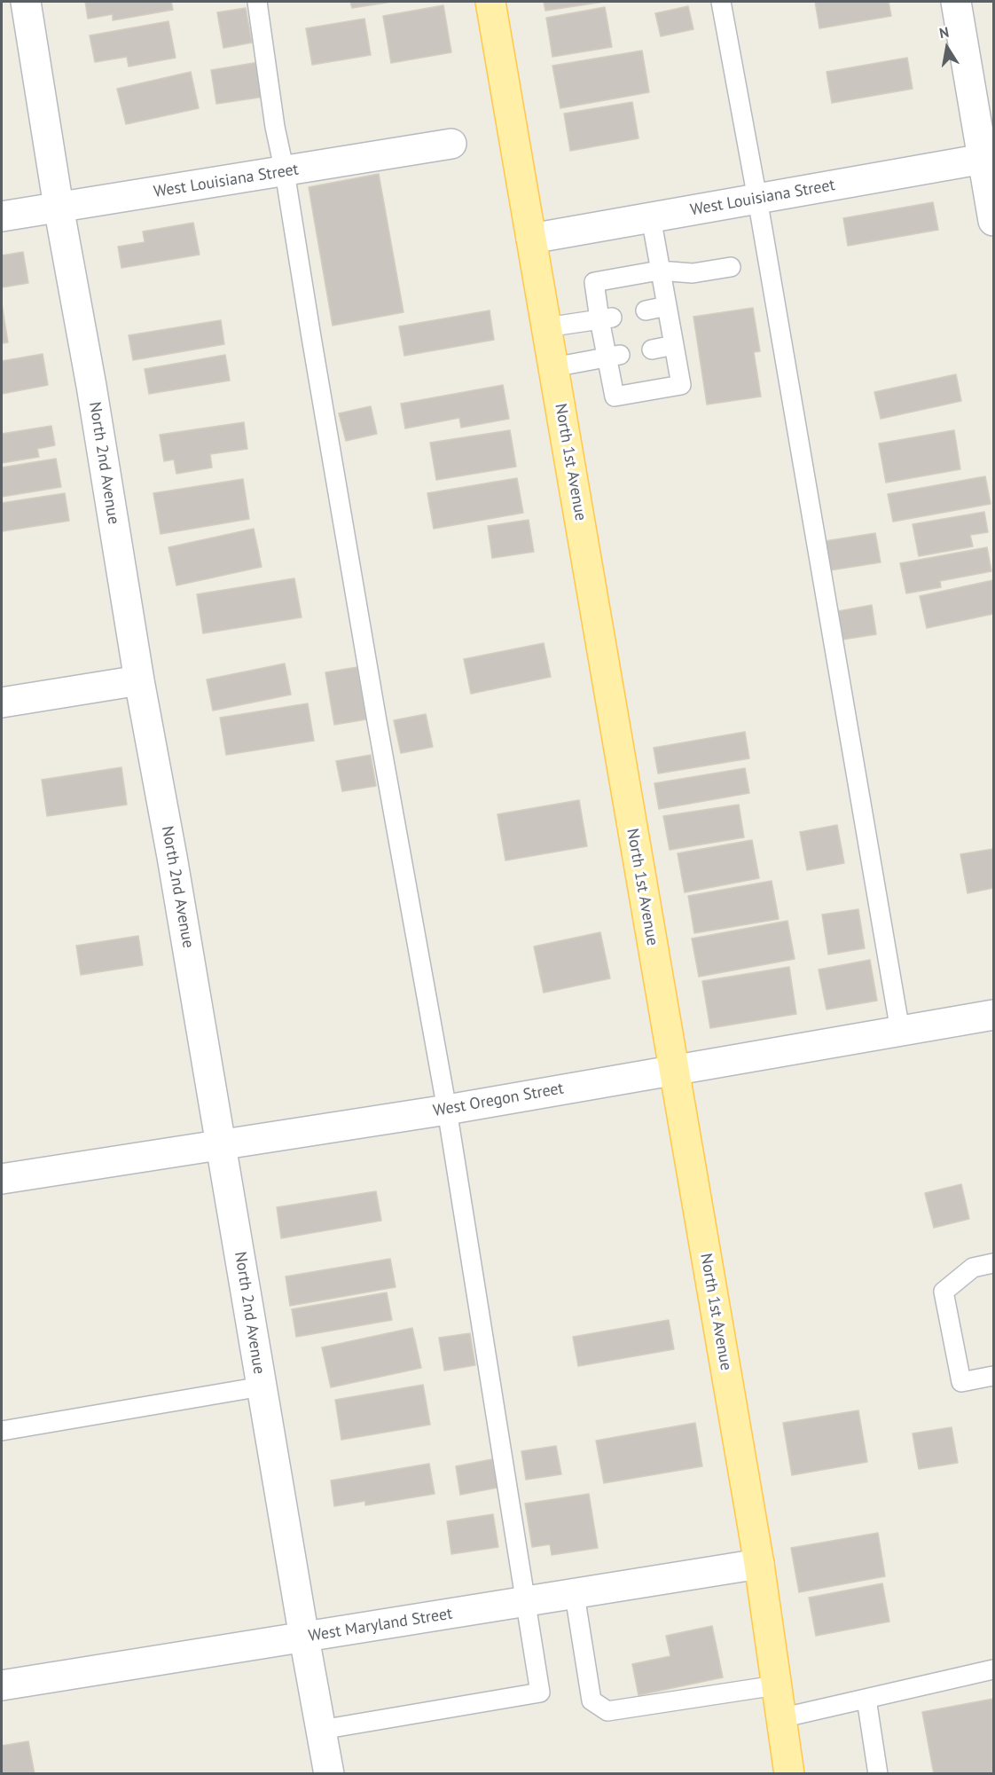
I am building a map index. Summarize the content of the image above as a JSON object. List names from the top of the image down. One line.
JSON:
{"streets":{"main road":["North 1st Avenue"],"street":["West Louisiana Street","North 2nd Avenue","West Oregon Street","West Maryland Street"]},"crossings":[["West Louisiana Street","North 1st Avenue"],["West Louisiana Street","North 2nd Avenue"],["North 1st Avenue","West Oregon Street"],["North 1st Avenue","West Maryland Street"],["North 2nd Avenue","West Oregon Street"],["North 2nd Avenue","West Maryland Street"]],"north":"top"}
